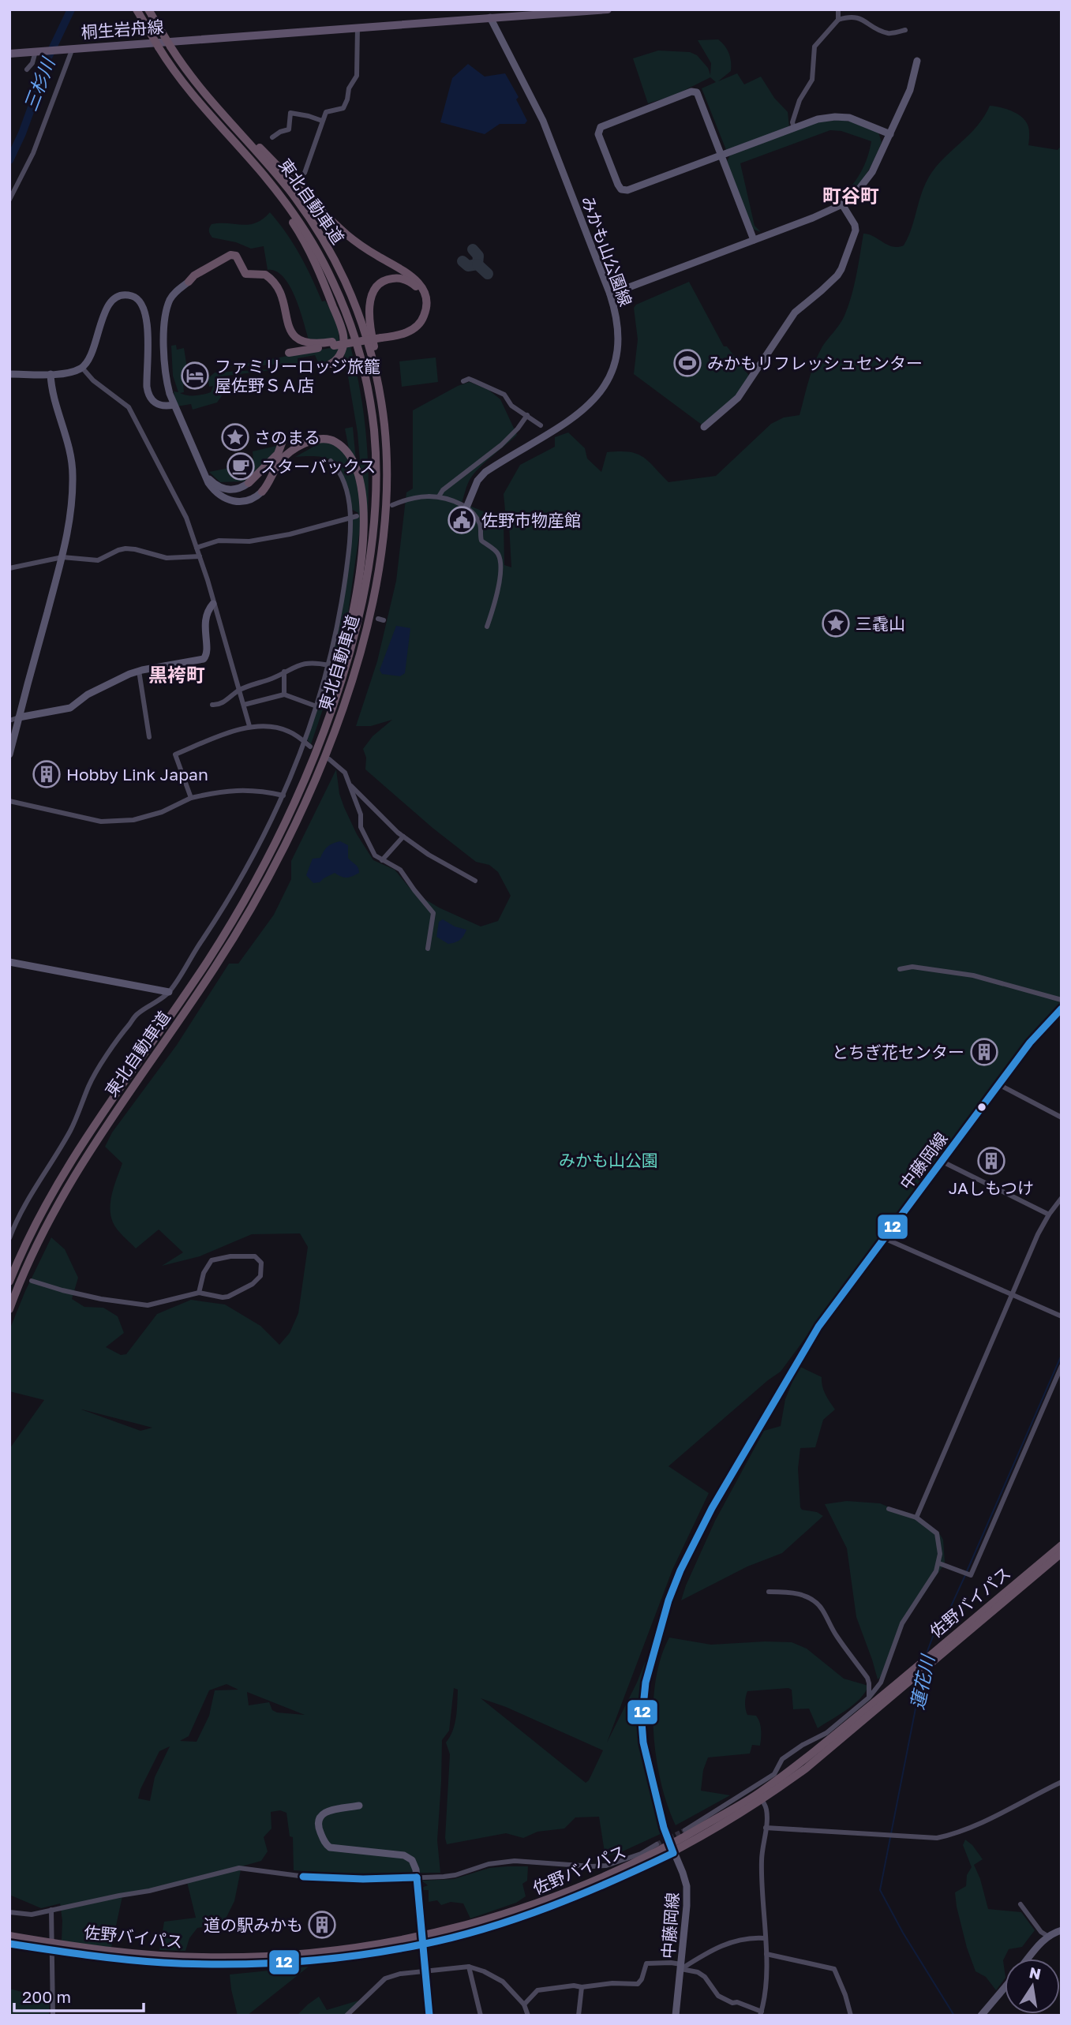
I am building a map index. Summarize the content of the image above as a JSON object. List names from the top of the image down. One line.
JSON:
{"streets":{"highway":["東北自動車道","佐野バイパス"],"main road":["桐生岩舟線","みかも山公園線","中藤岡線"]},"crossings":[["桐生岩舟線","みかも山公園線"],["中藤岡線","佐野バイパス"]],"districts":["町谷町","黒袴町"],"water":["三杉川","蓮花川"],"parks":["みかも山公園"],"places":{"sports":["みかもリフレッシュセンター"],"hotel":["ファミリーロッジ旅籠 屋佐野ＳＡ店"],"place":["さのまる","三毳山"],"cafe":["スターバックス"],"public building":["佐野市物産館"],"building":["Hobby Link Japan","とちぎ花センター","JAしもつけ","道の駅みかも"]},"lines":["transit line 12"],"scale_bar":"200 m","north":"top"}
